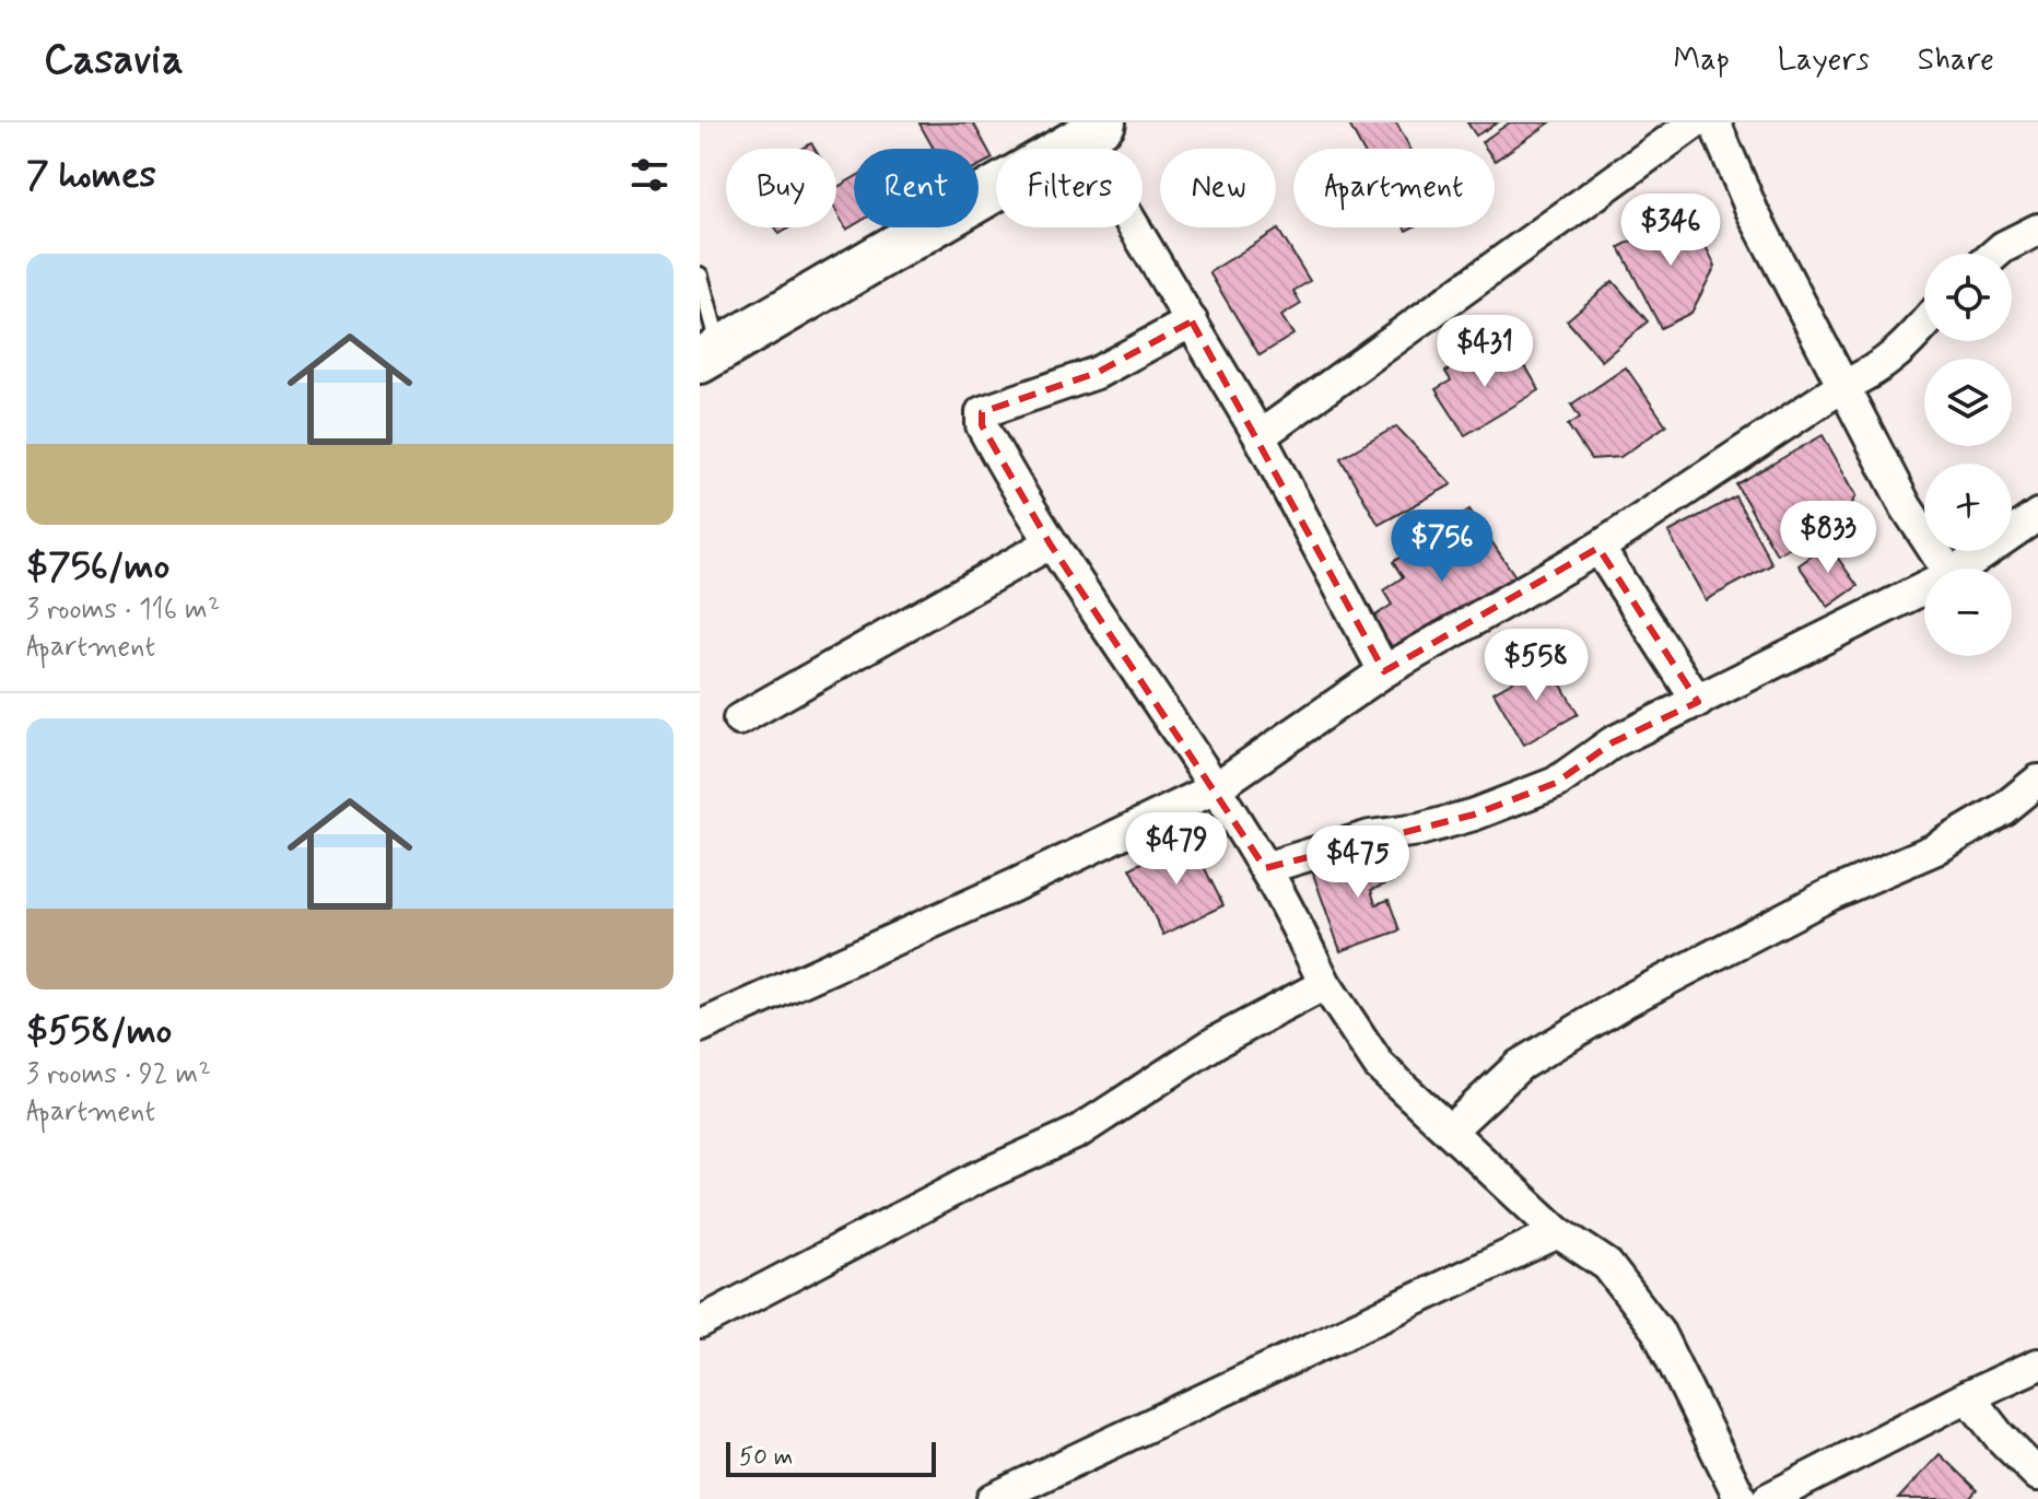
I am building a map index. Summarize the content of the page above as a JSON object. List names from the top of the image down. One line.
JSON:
{"scale_bar":"50 m","page":{"header":"Casavia","nav":["Map","Layers","Share"],"heading":"7 homes","chip":["Buy","Rent","Filters","New","Apartment"],"price":["$346","$431","$833","$756","$558","$479","$475"],"list":[{"name":"$756/mo","note":"3 rooms · 116 m² · Apartment"},{"name":"$558/mo","note":"3 rooms · 92 m² · Apartment"}],"map_buttons":["+","−"],"scale":"50 m"}}
